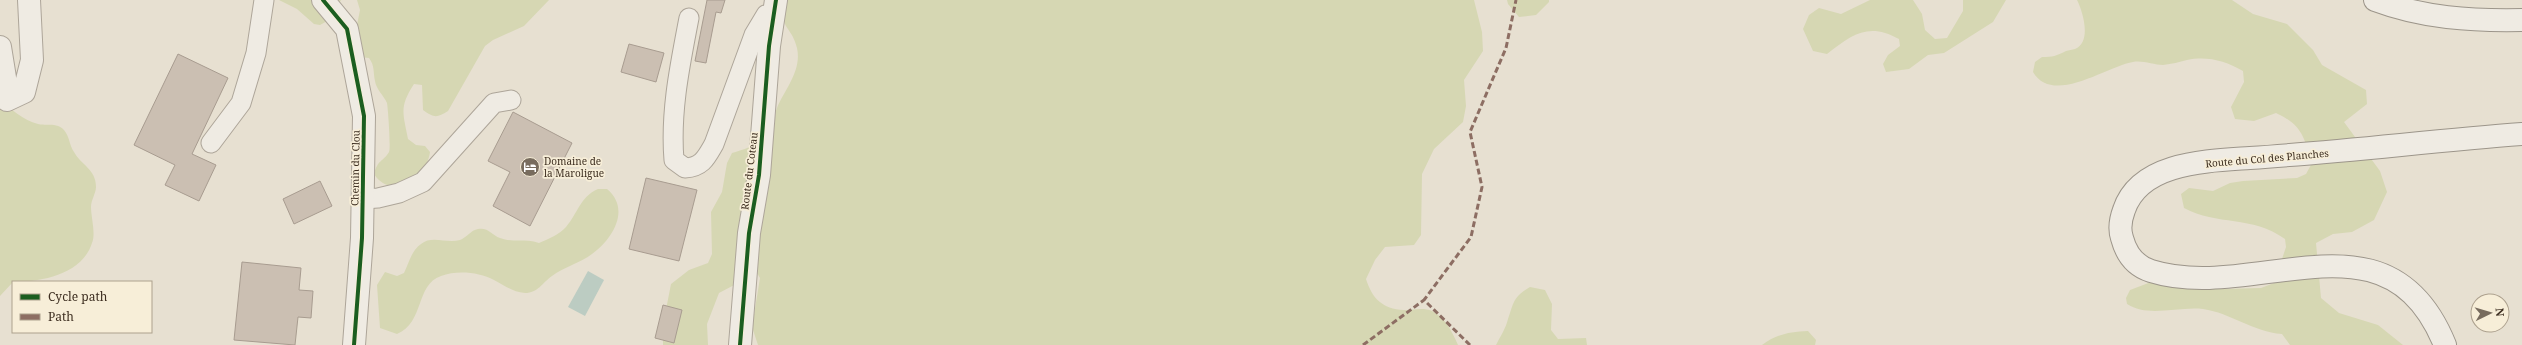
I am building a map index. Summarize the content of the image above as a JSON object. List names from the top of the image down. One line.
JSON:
{"streets":{"street":["Route du Col des Planches","Chemin du Clou","Route du Coteau"]},"places":{"hotel":["Domaine de la Maroligue"]},"legend":["Cycle path","Path"],"north":"right"}
